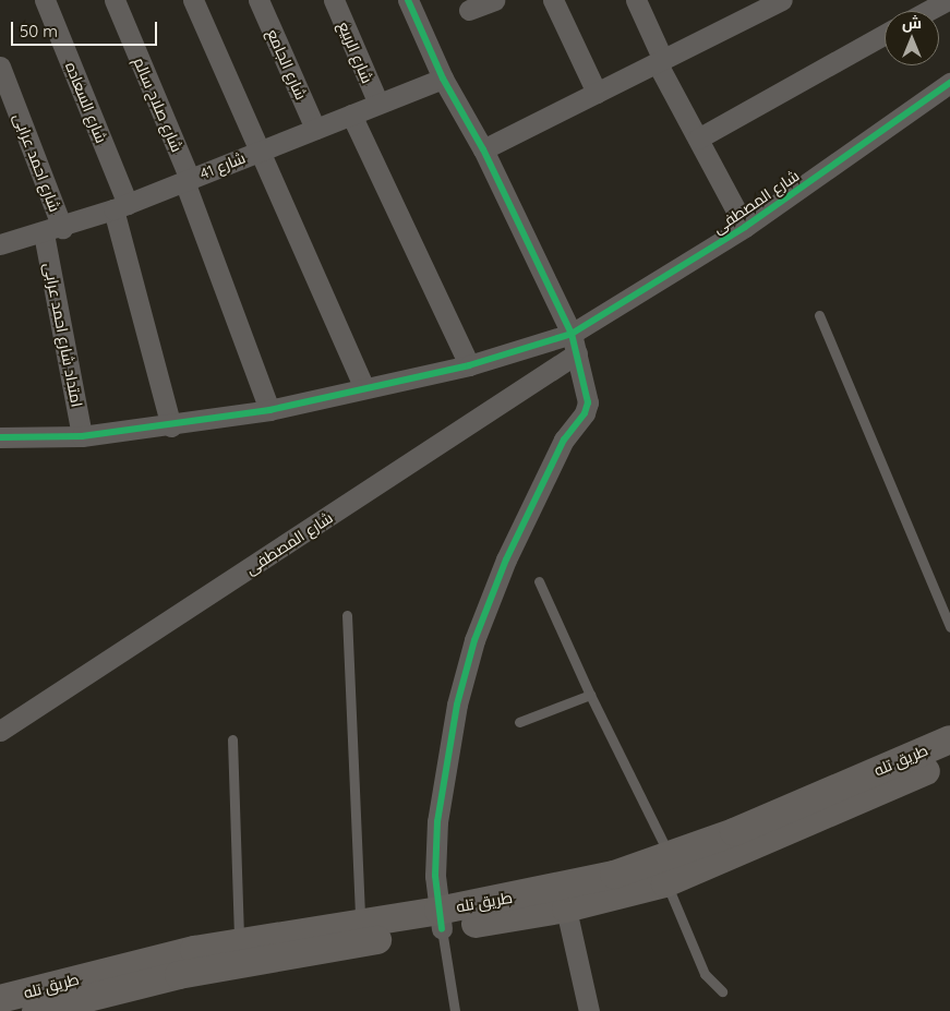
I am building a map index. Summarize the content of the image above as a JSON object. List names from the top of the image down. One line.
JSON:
{"streets":{"main road":["طريق تله"],"street":["شارع الربيع","شارع الجامع","شارع السعاده","شارع صلاح سالم","شارع احمد عرابى","شارع 41","شارع المصطفى","امتداد شارع احمد عرابى"]},"crossings":[["شارع الربيع","شارع 41"],["شارع الجامع","شارع 41"],["شارع السعاده","شارع 41"],["شارع السعاده","شارع المصطفى"],["شارع صلاح سالم","شارع 41"],["شارع صلاح سالم","شارع المصطفى"],["شارع احمد عرابى","شارع 41"],["شارع احمد عرابى","امتداد شارع احمد عرابى"],["شارع 41","امتداد شارع احمد عرابى"],["شارع المصطفى","امتداد شارع احمد عرابى"]],"scale_bar":"50 m","north":"top"}
